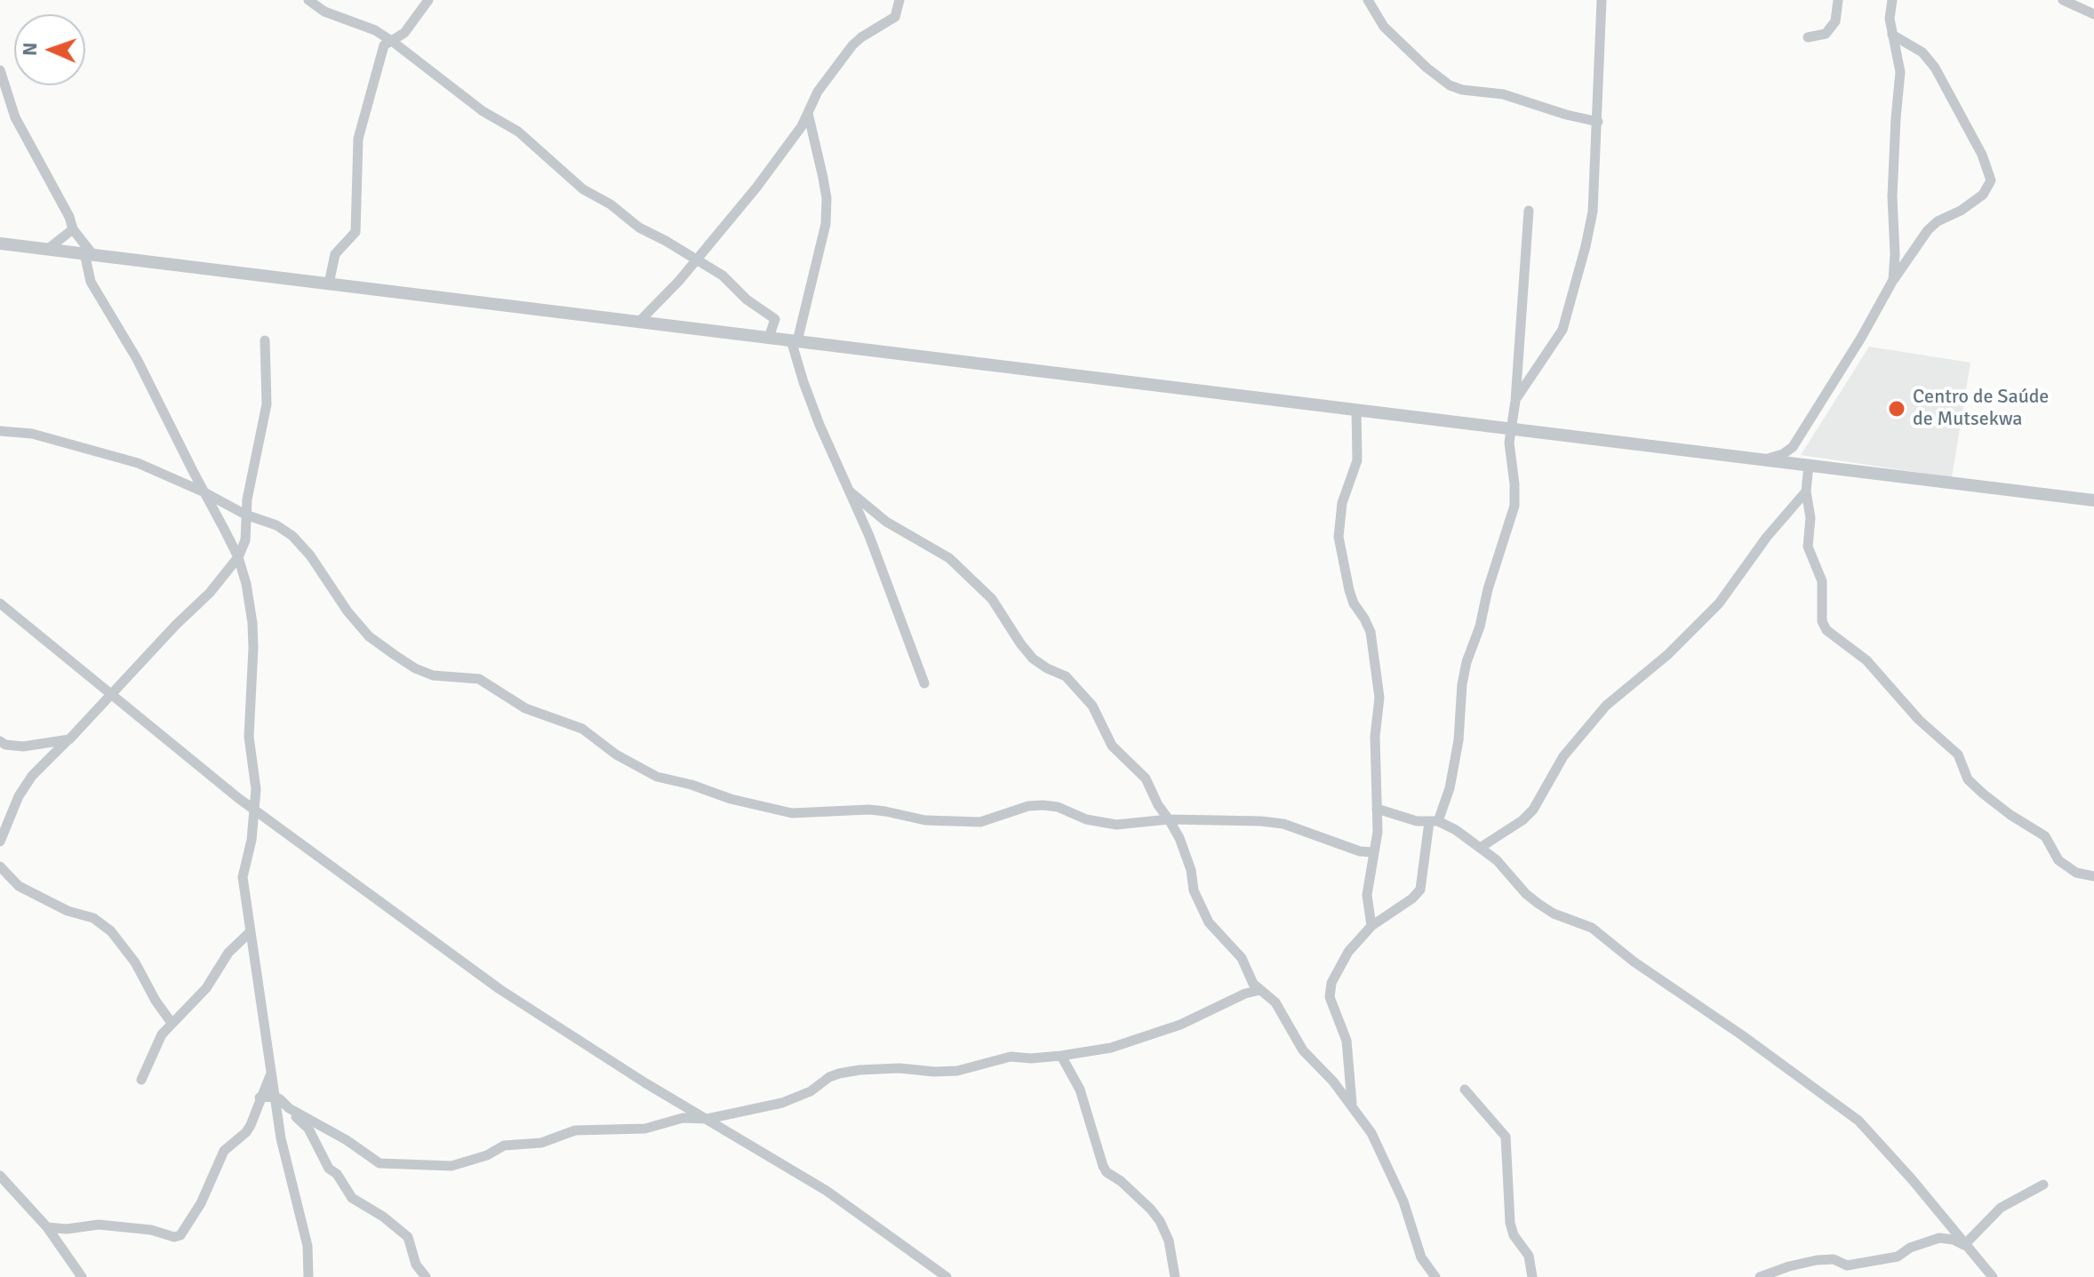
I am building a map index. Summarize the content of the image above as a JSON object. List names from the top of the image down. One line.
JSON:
{"places":["Centro de Saúde de Mutsekwa"],"north":"left"}
